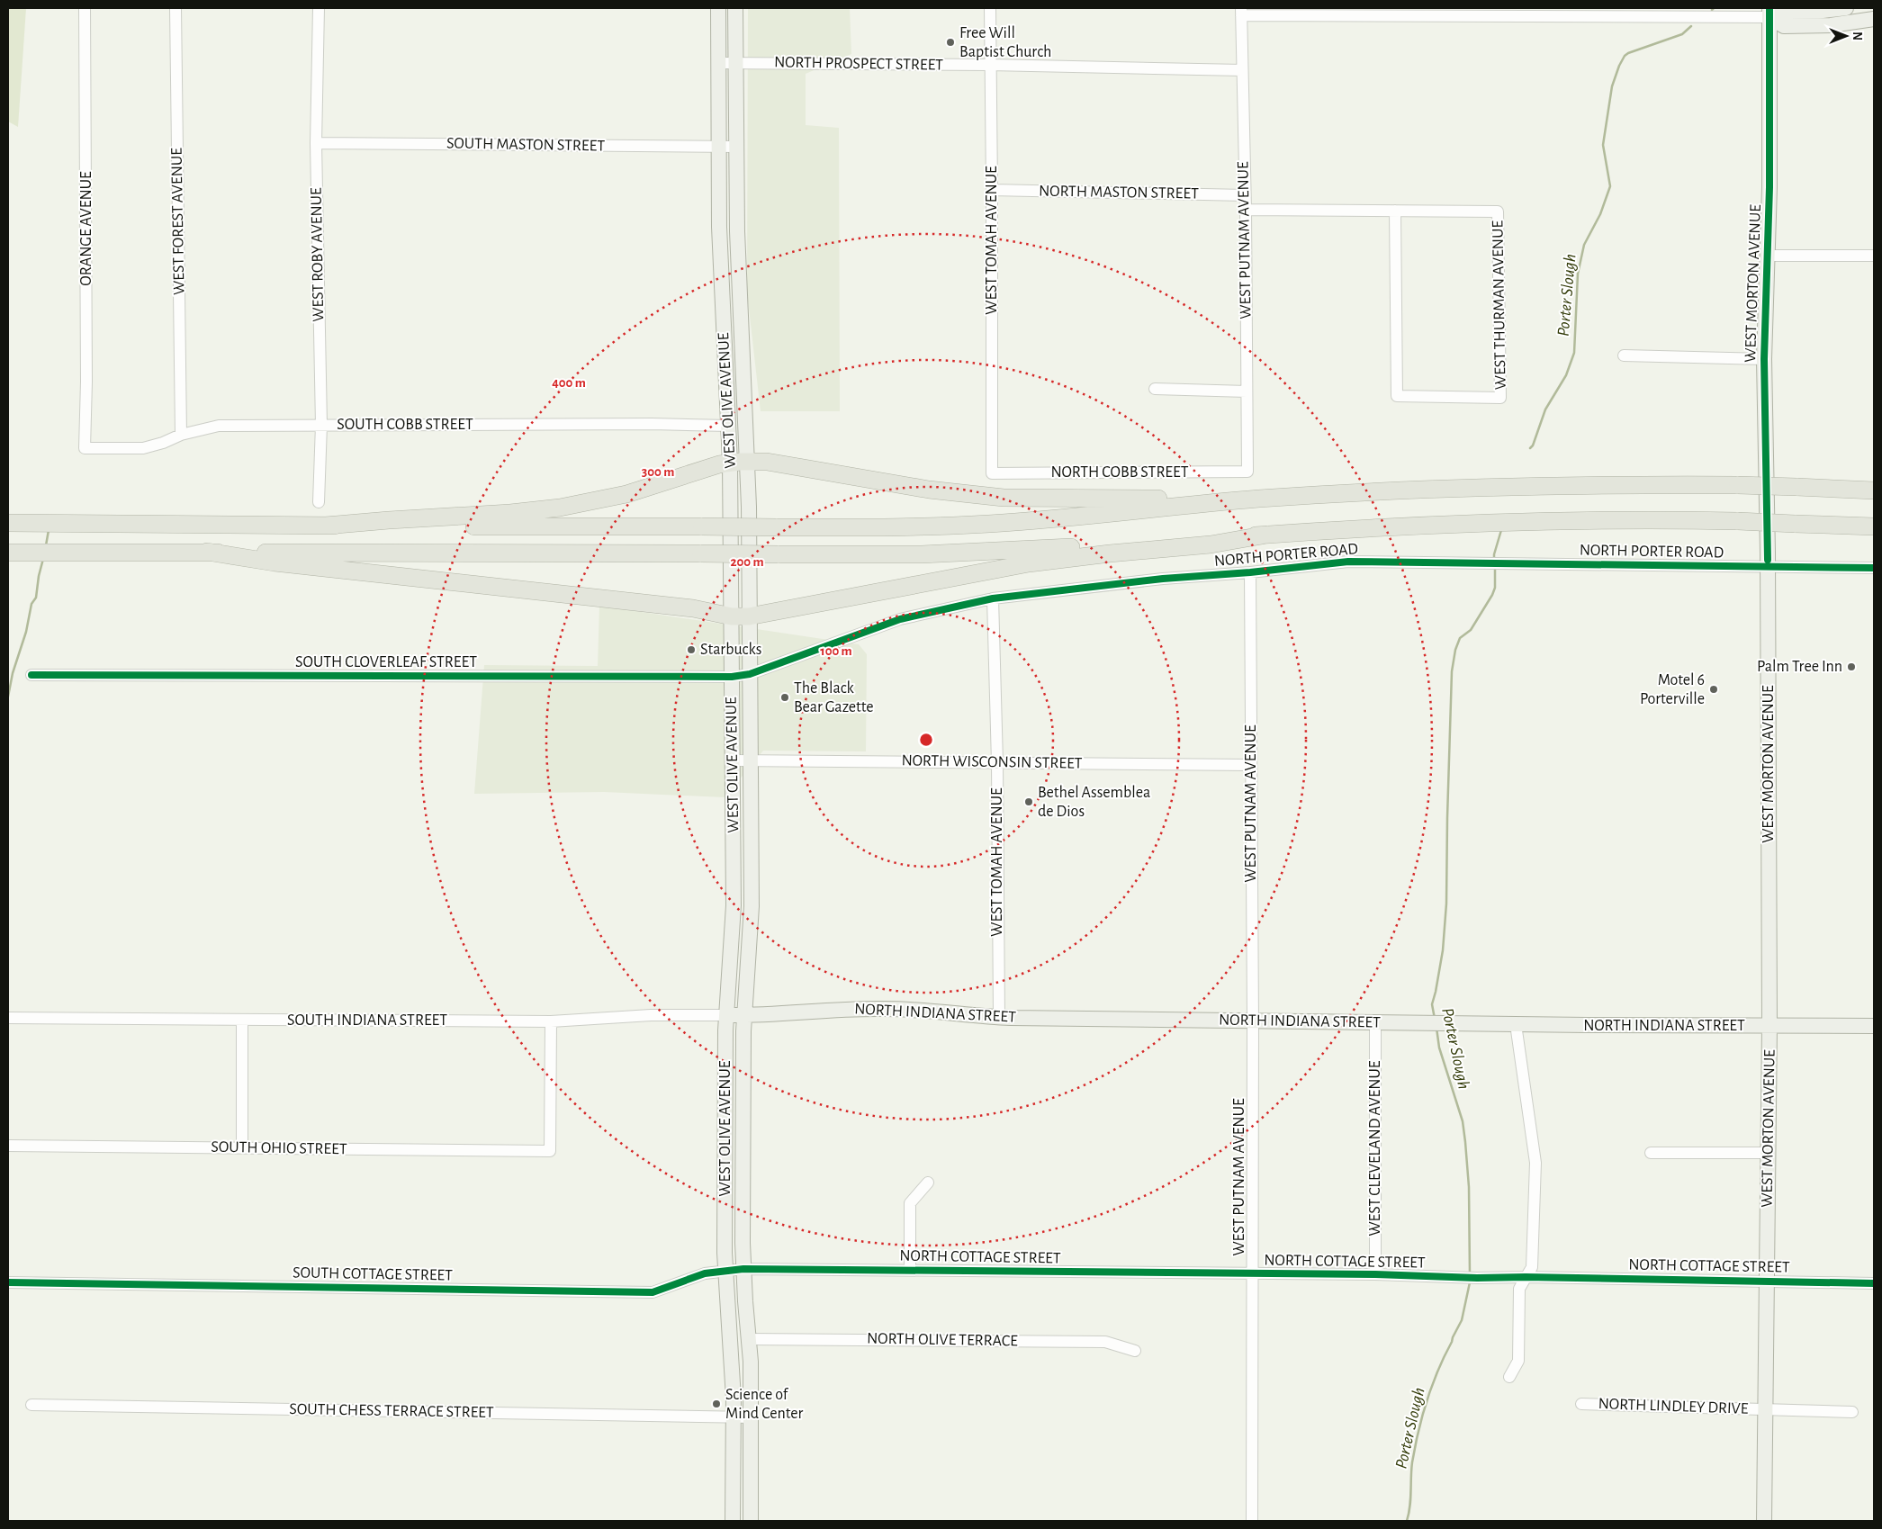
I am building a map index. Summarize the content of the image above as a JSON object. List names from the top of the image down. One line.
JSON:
{"streets":{"main road":["WEST MORTON AVENUE","WEST OLIVE AVENUE","NORTH INDIANA STREET"],"street":["NORTH PROSPECT STREET","SOUTH MASTON STREET","NORTH MASTON STREET","WEST FOREST AVENUE","ORANGE AVENUE","WEST TOMAH AVENUE","WEST PUTNAM AVENUE","WEST ROBY AVENUE","WEST THURMAN AVENUE","SOUTH COBB STREET","NORTH COBB STREET","NORTH PORTER ROAD","SOUTH CLOVERLEAF STREET","NORTH WISCONSIN STREET","SOUTH INDIANA STREET","SOUTH OHIO STREET","WEST CLEVELAND AVENUE","NORTH COTTAGE STREET","SOUTH COTTAGE STREET","NORTH OLIVE TERRACE","NORTH LINDLEY DRIVE","SOUTH CHESS TERRACE STREET"]},"crossings":[["NORTH PROSPECT STREET","WEST TOMAH AVENUE"],["NORTH PROSPECT STREET","WEST PUTNAM AVENUE"],["NORTH PROSPECT STREET","WEST OLIVE AVENUE"],["SOUTH MASTON STREET","WEST ROBY AVENUE"],["SOUTH MASTON STREET","WEST OLIVE AVENUE"],["NORTH MASTON STREET","WEST TOMAH AVENUE"],["NORTH MASTON STREET","WEST PUTNAM AVENUE"],["WEST FOREST AVENUE","SOUTH COBB STREET"],["ORANGE AVENUE","SOUTH COBB STREET"],["WEST TOMAH AVENUE","NORTH COBB STREET"],["WEST TOMAH AVENUE","NORTH PORTER ROAD"],["WEST TOMAH AVENUE","NORTH WISCONSIN STREET"],["WEST TOMAH AVENUE","NORTH INDIANA STREET"],["WEST PUTNAM AVENUE","NORTH COBB STREET"],["WEST PUTNAM AVENUE","NORTH PORTER ROAD"],["WEST PUTNAM AVENUE","NORTH WISCONSIN STREET"],["WEST PUTNAM AVENUE","NORTH INDIANA STREET"],["WEST PUTNAM AVENUE","NORTH COTTAGE STREET"],["WEST ROBY AVENUE","SOUTH COBB STREET"],["WEST MORTON AVENUE","NORTH PORTER ROAD"],["WEST MORTON AVENUE","NORTH INDIANA STREET"],["WEST MORTON AVENUE","NORTH COTTAGE STREET"],["WEST MORTON AVENUE","NORTH LINDLEY DRIVE"],["WEST OLIVE AVENUE","SOUTH COBB STREET"],["WEST OLIVE AVENUE","NORTH PORTER ROAD"],["WEST OLIVE AVENUE","SOUTH CLOVERLEAF STREET"],["WEST OLIVE AVENUE","NORTH WISCONSIN STREET"],["WEST OLIVE AVENUE","NORTH INDIANA STREET"],["WEST OLIVE AVENUE","SOUTH INDIANA STREET"],["WEST OLIVE AVENUE","NORTH COTTAGE STREET"],["WEST OLIVE AVENUE","SOUTH COTTAGE STREET"],["WEST OLIVE AVENUE","NORTH OLIVE TERRACE"],["WEST OLIVE AVENUE","SOUTH CHESS TERRACE STREET"],["NORTH PORTER ROAD","SOUTH CLOVERLEAF STREET"],["NORTH INDIANA STREET","SOUTH INDIANA STREET"],["NORTH INDIANA STREET","WEST CLEVELAND AVENUE"],["SOUTH INDIANA STREET","SOUTH OHIO STREET"],["WEST CLEVELAND AVENUE","NORTH COTTAGE STREET"],["NORTH COTTAGE STREET","SOUTH COTTAGE STREET"]],"water":["Porter Slough"],"places":["Free Will Baptist Church","Starbucks","Palm Tree Inn","Motel 6 Porterville","The Black Bear Gazette","Bethel Assemblea de Dios","Science of Mind Center"],"north":"right","rings":["400 m","300 m","200 m","100 m"]}
